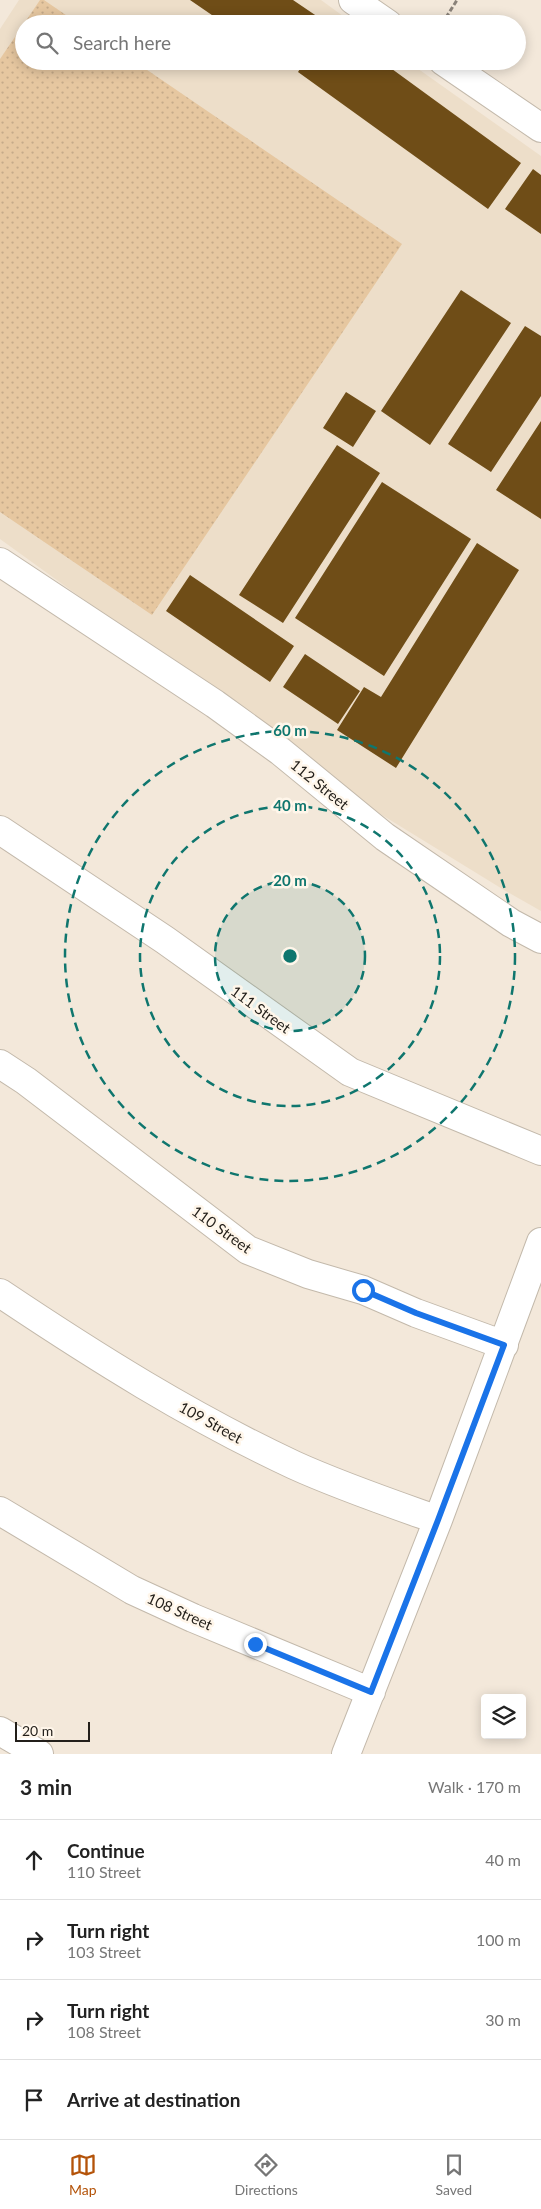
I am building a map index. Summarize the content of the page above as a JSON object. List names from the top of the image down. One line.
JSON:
{"streets":{"street":["112 Street","111 Street","110 Street","109 Street","108 Street"]},"scale_bar":"20 m","page":{"search":"Search here","scale":"20 m","heading":["3 min","Walk · 170 m"],"list":[["Continue","110 Street","40 m"],["Turn right","103 Street","100 m"],["Turn right","108 Street","30 m"],"Arrive at destination"],"nav":["Map","Directions","Saved"]},"rings":["60 m","40 m","20 m"]}
